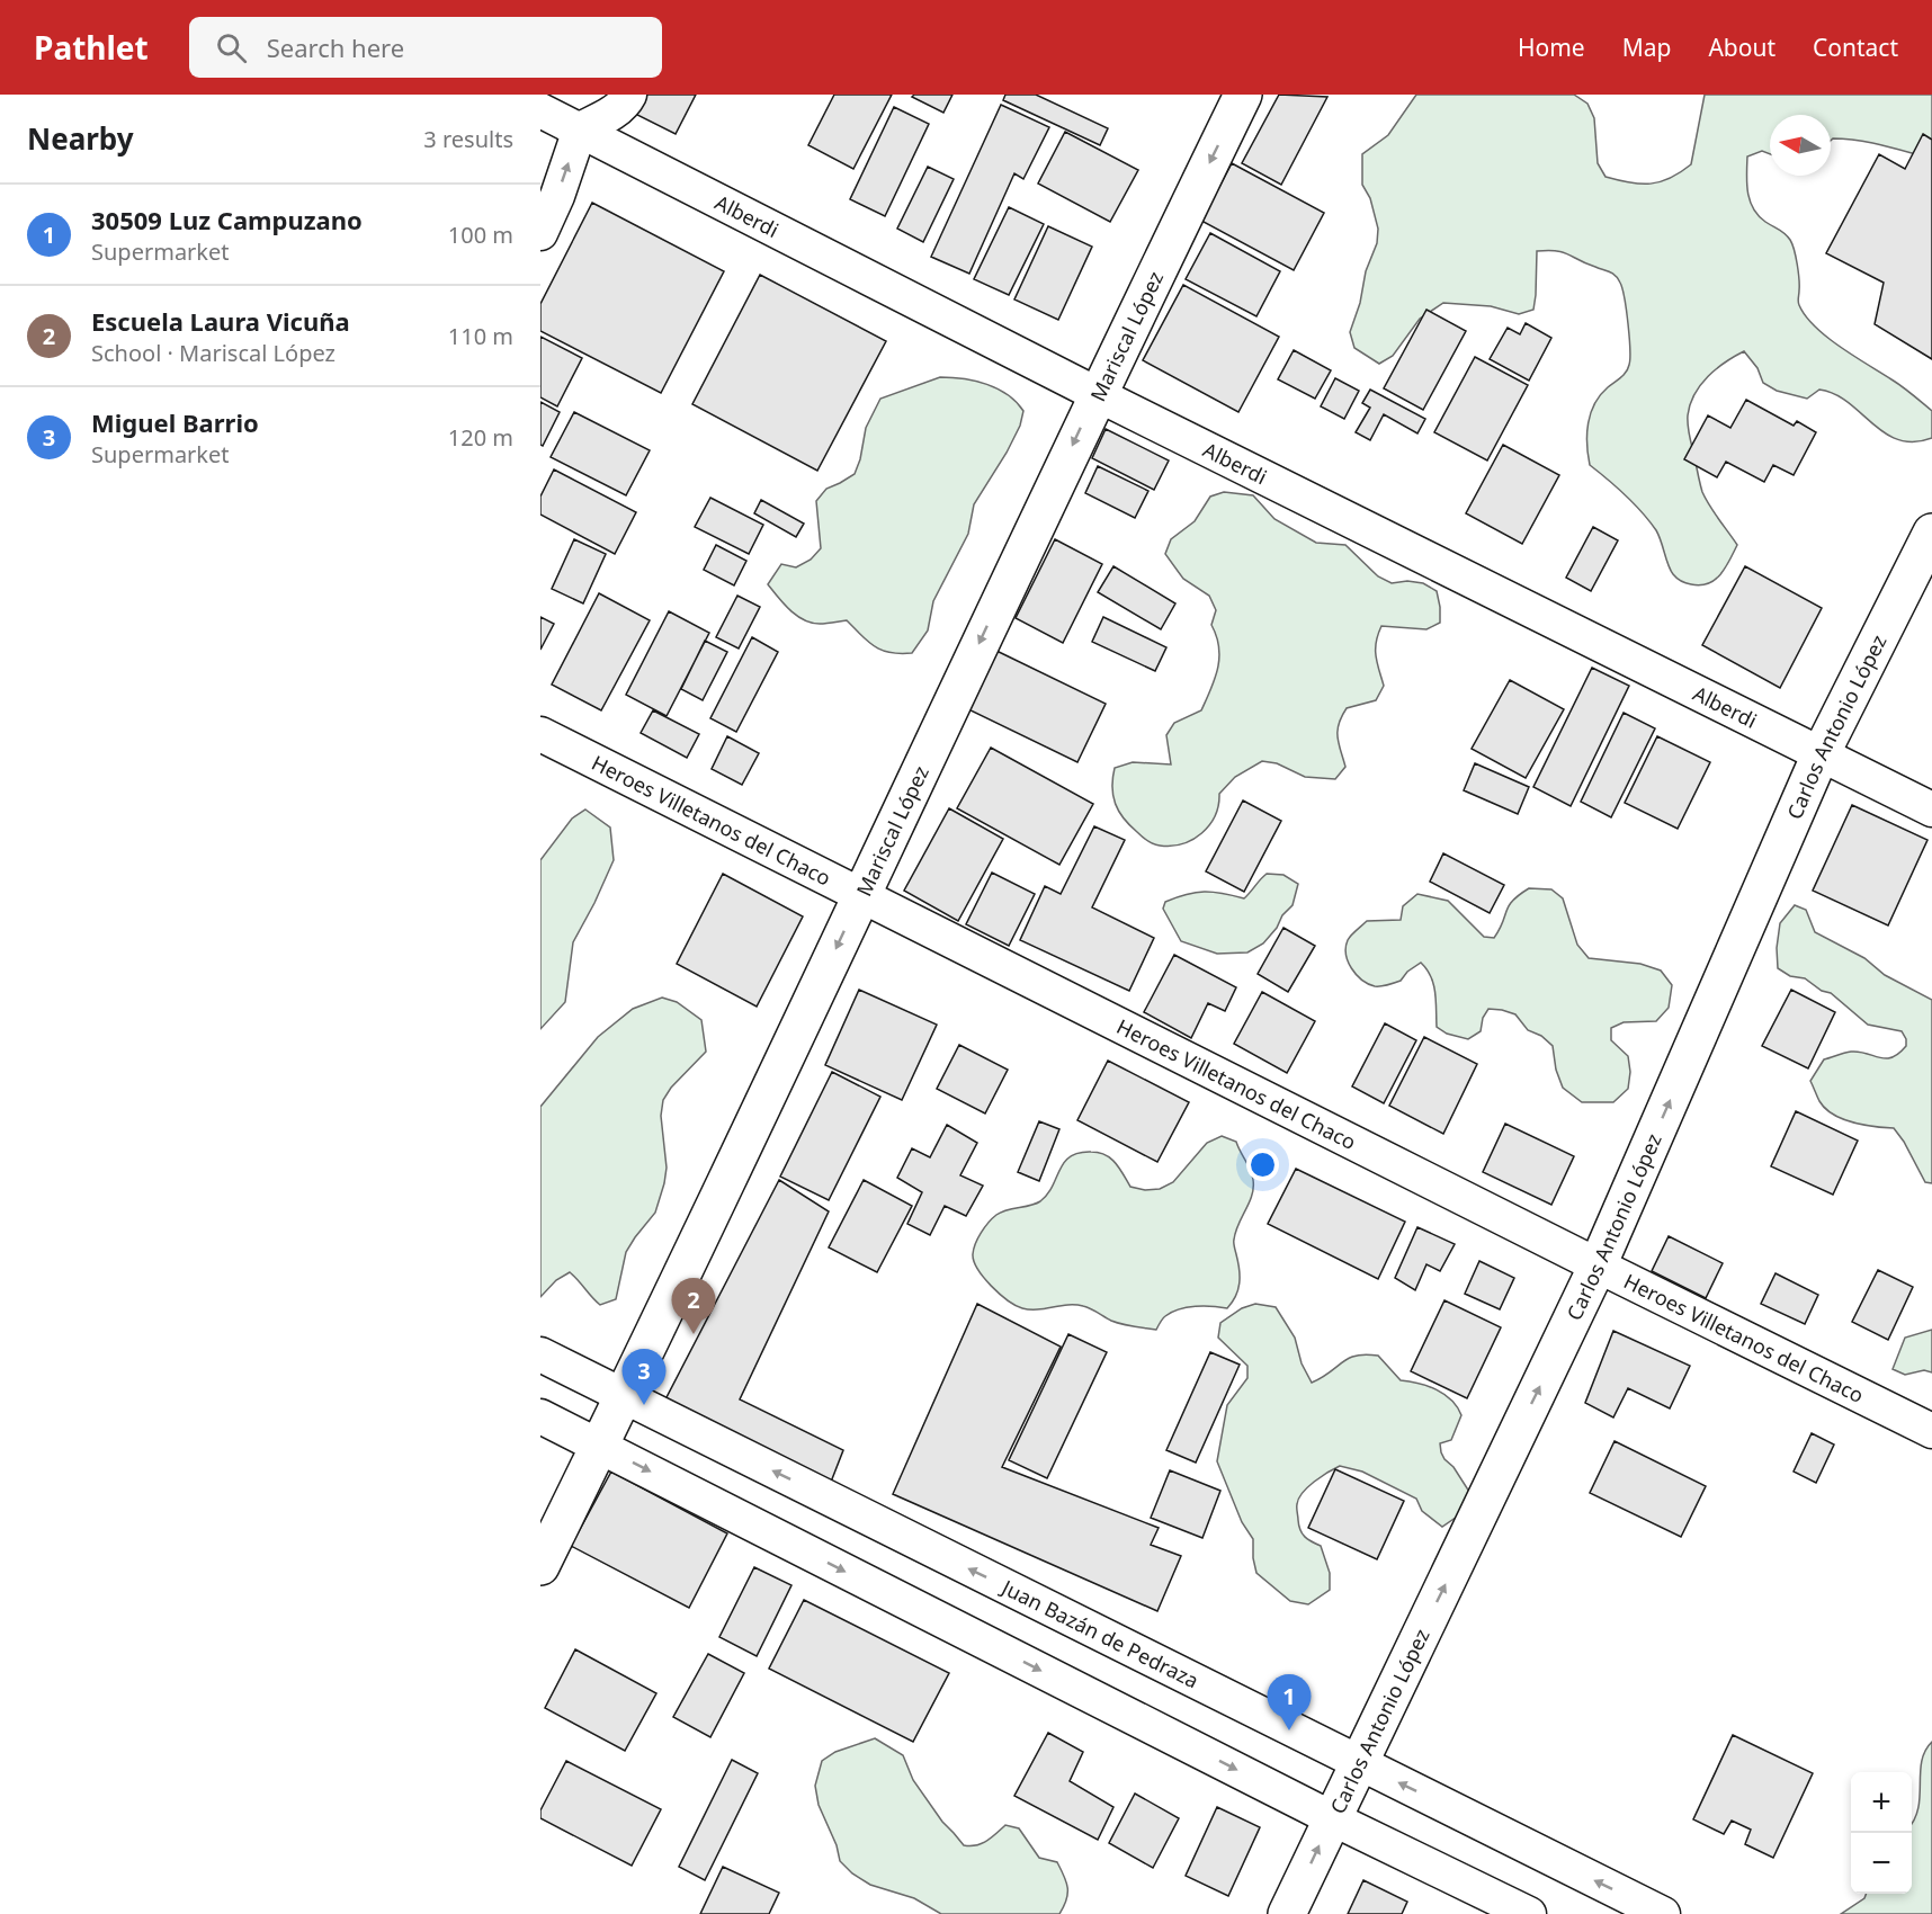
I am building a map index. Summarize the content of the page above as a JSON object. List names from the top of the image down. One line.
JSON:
{"streets":{"main road":["Mariscal López","Carlos Antonio López"],"street":["Alberdi","Heroes Villetanos del Chaco","Juan Bazán de Pedraza"]},"crossings":[["Alberdi","Mariscal López"],["Alberdi","Carlos Antonio López"],["Mariscal López","Heroes Villetanos del Chaco"],["Mariscal López","Juan Bazán de Pedraza"],["Carlos Antonio López","Heroes Villetanos del Chaco"],["Carlos Antonio López","Juan Bazán de Pedraza"]],"one_way":["Mariscal López","Carlos Antonio López"],"north":"left","page":{"header":"Pathlet","search":"Search here","nav":["Home","Map","About","Contact"],"heading":["Nearby","3 results"],"list":[{"mark":"1","name":"30509 Luz Campuzano","note":"Supermarket","value":"100 m"},{"mark":"2","name":"Escuela Laura Vicuña","note":"School · Mariscal López","value":"110 m"},{"mark":"3","name":"Miguel Barrio","note":"Supermarket","value":"120 m"}],"pins":["2","3","1"],"map_buttons":["+","−"]}}
